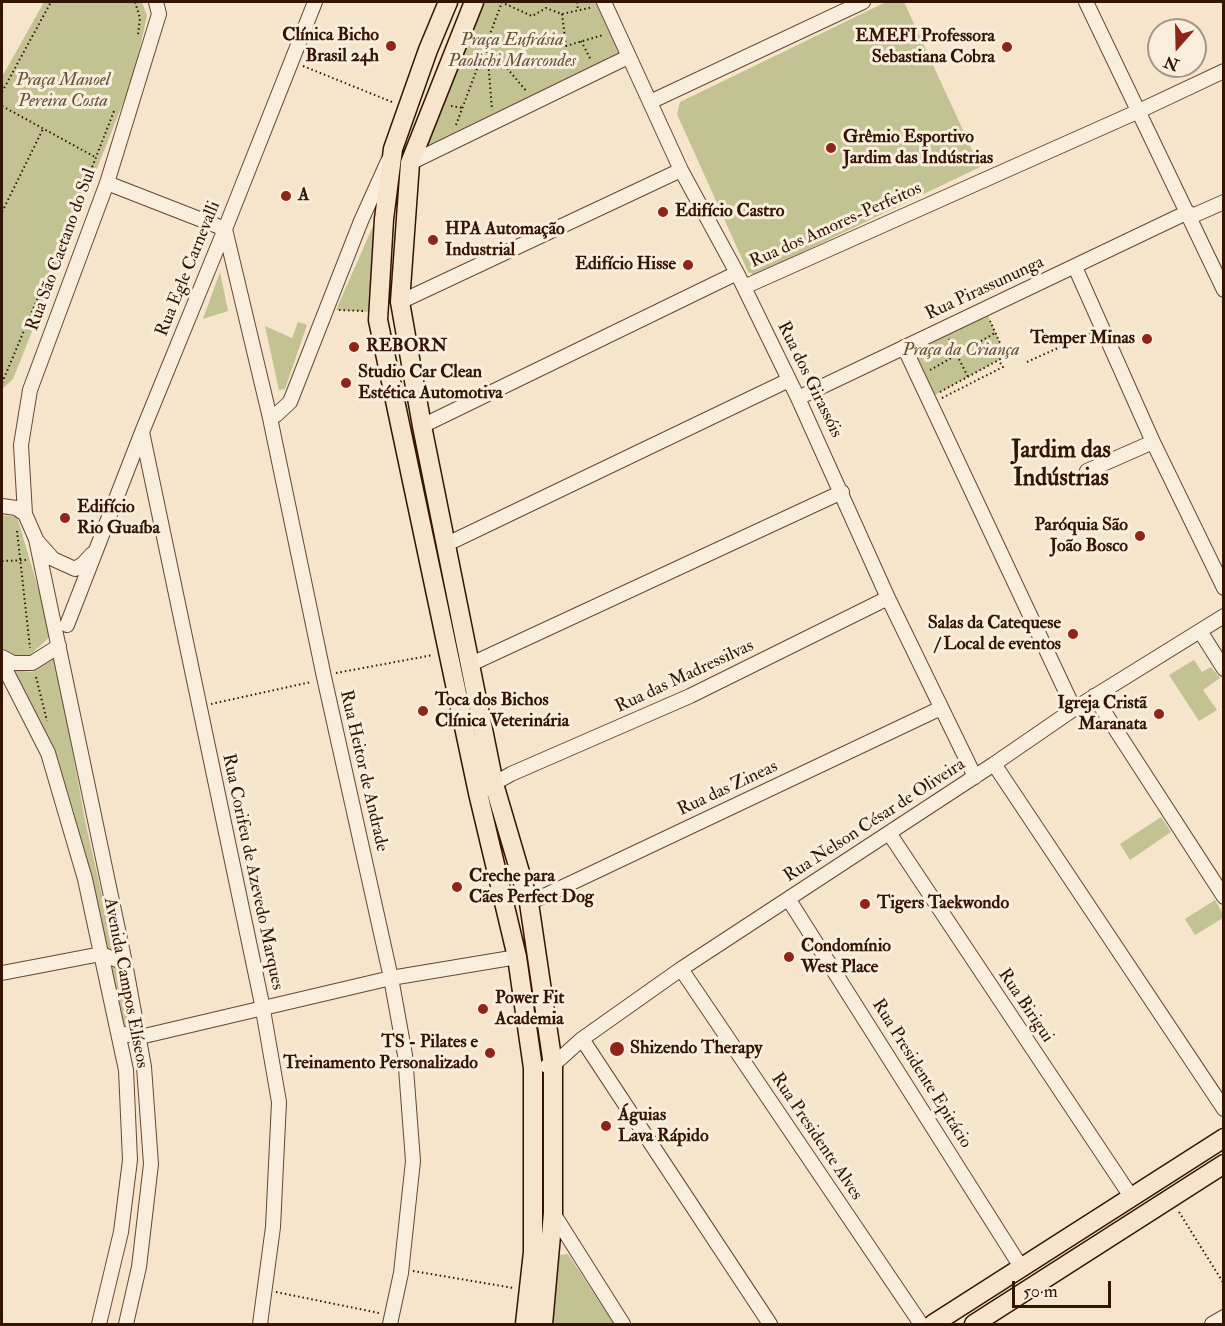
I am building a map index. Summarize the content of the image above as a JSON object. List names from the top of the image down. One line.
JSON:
{"streets":{"street":["Rua dos Amores-Perfeitos","Rua São Caetano do Sul","Rua Egle Carnevalli","Rua Pirassununga","Rua dos Girassóis","Rua das Madressilvas","Rua Heitor de Andrade","Rua das Zineas","Rua Nelson César de Oliveira","Rua Corifeu de Azevedo Marques","Avenida Campos Elíseos","Rua Birigui","Rua Presidente Epitácio","Rua Presidente Alves"]},"crossings":[["Rua dos Amores-Perfeitos","Rua dos Girassóis"],["Rua Egle Carnevalli","Rua Heitor de Andrade"],["Rua Egle Carnevalli","Rua Corifeu de Azevedo Marques"],["Rua Pirassununga","Rua dos Girassóis"],["Rua dos Girassóis","Rua das Madressilvas"],["Rua dos Girassóis","Rua das Zineas"],["Rua dos Girassóis","Rua Nelson César de Oliveira"],["Rua Nelson César de Oliveira","Rua Birigui"],["Rua Nelson César de Oliveira","Rua Presidente Epitácio"],["Rua Nelson César de Oliveira","Rua Presidente Alves"]],"districts":["Jardim das Indústrias"],"parks":["Praça Eufrásia Paolichi Marcondes","Praça Manoel Pereira Costa","Praça da Criança"],"places":["Clínica Bicho Brasil 24h","EMEFI Professora Sebastiana Cobra","Grêmio Esportivo Jardim das Indústrias","A","Edifício Castro","HPA Automação Industrial","Edifício Hisse","Temper Minas","REBORN","Studio Car Clean Estética Automotiva","Edifício Rio Guaíba","Paróquia São João Bosco","Salas da Catequese / Local de eventos","Toca dos Bichos Clínica Veterinária","Igreja Cristã Maranata","Creche para Cães Perfect Dog","Tigers Taekwondo","Condomínio West Place","Power Fit Academia","Shizendo Therapy","TS - Pilates e Treinamento Personalizado","Águias Lava Rápido"],"scale_bar":"50 m","north":"bottom"}
